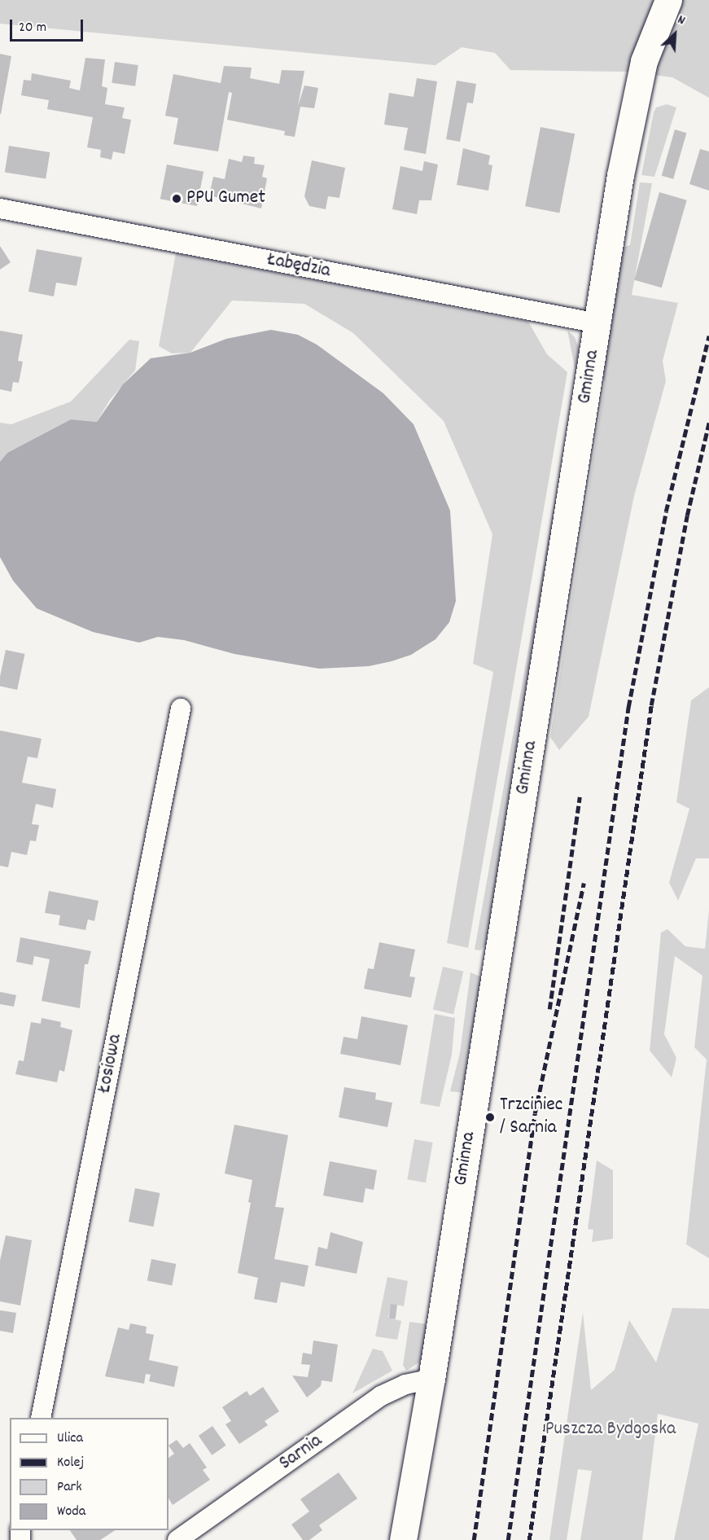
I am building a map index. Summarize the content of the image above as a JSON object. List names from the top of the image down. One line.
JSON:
{"streets":{"street":["Łabędzia","Gminna","Łosiowa","Sarnia"]},"crossings":[["Łabędzia","Gminna"],["Gminna","Sarnia"]],"parks":["Puszcza Bydgoska"],"places":["PPU Gumet","Trzciniec / Sarnia"],"legend":["Ulica","Kolej","Park","Woda"],"scale_bar":"20 m","north":"top right"}
